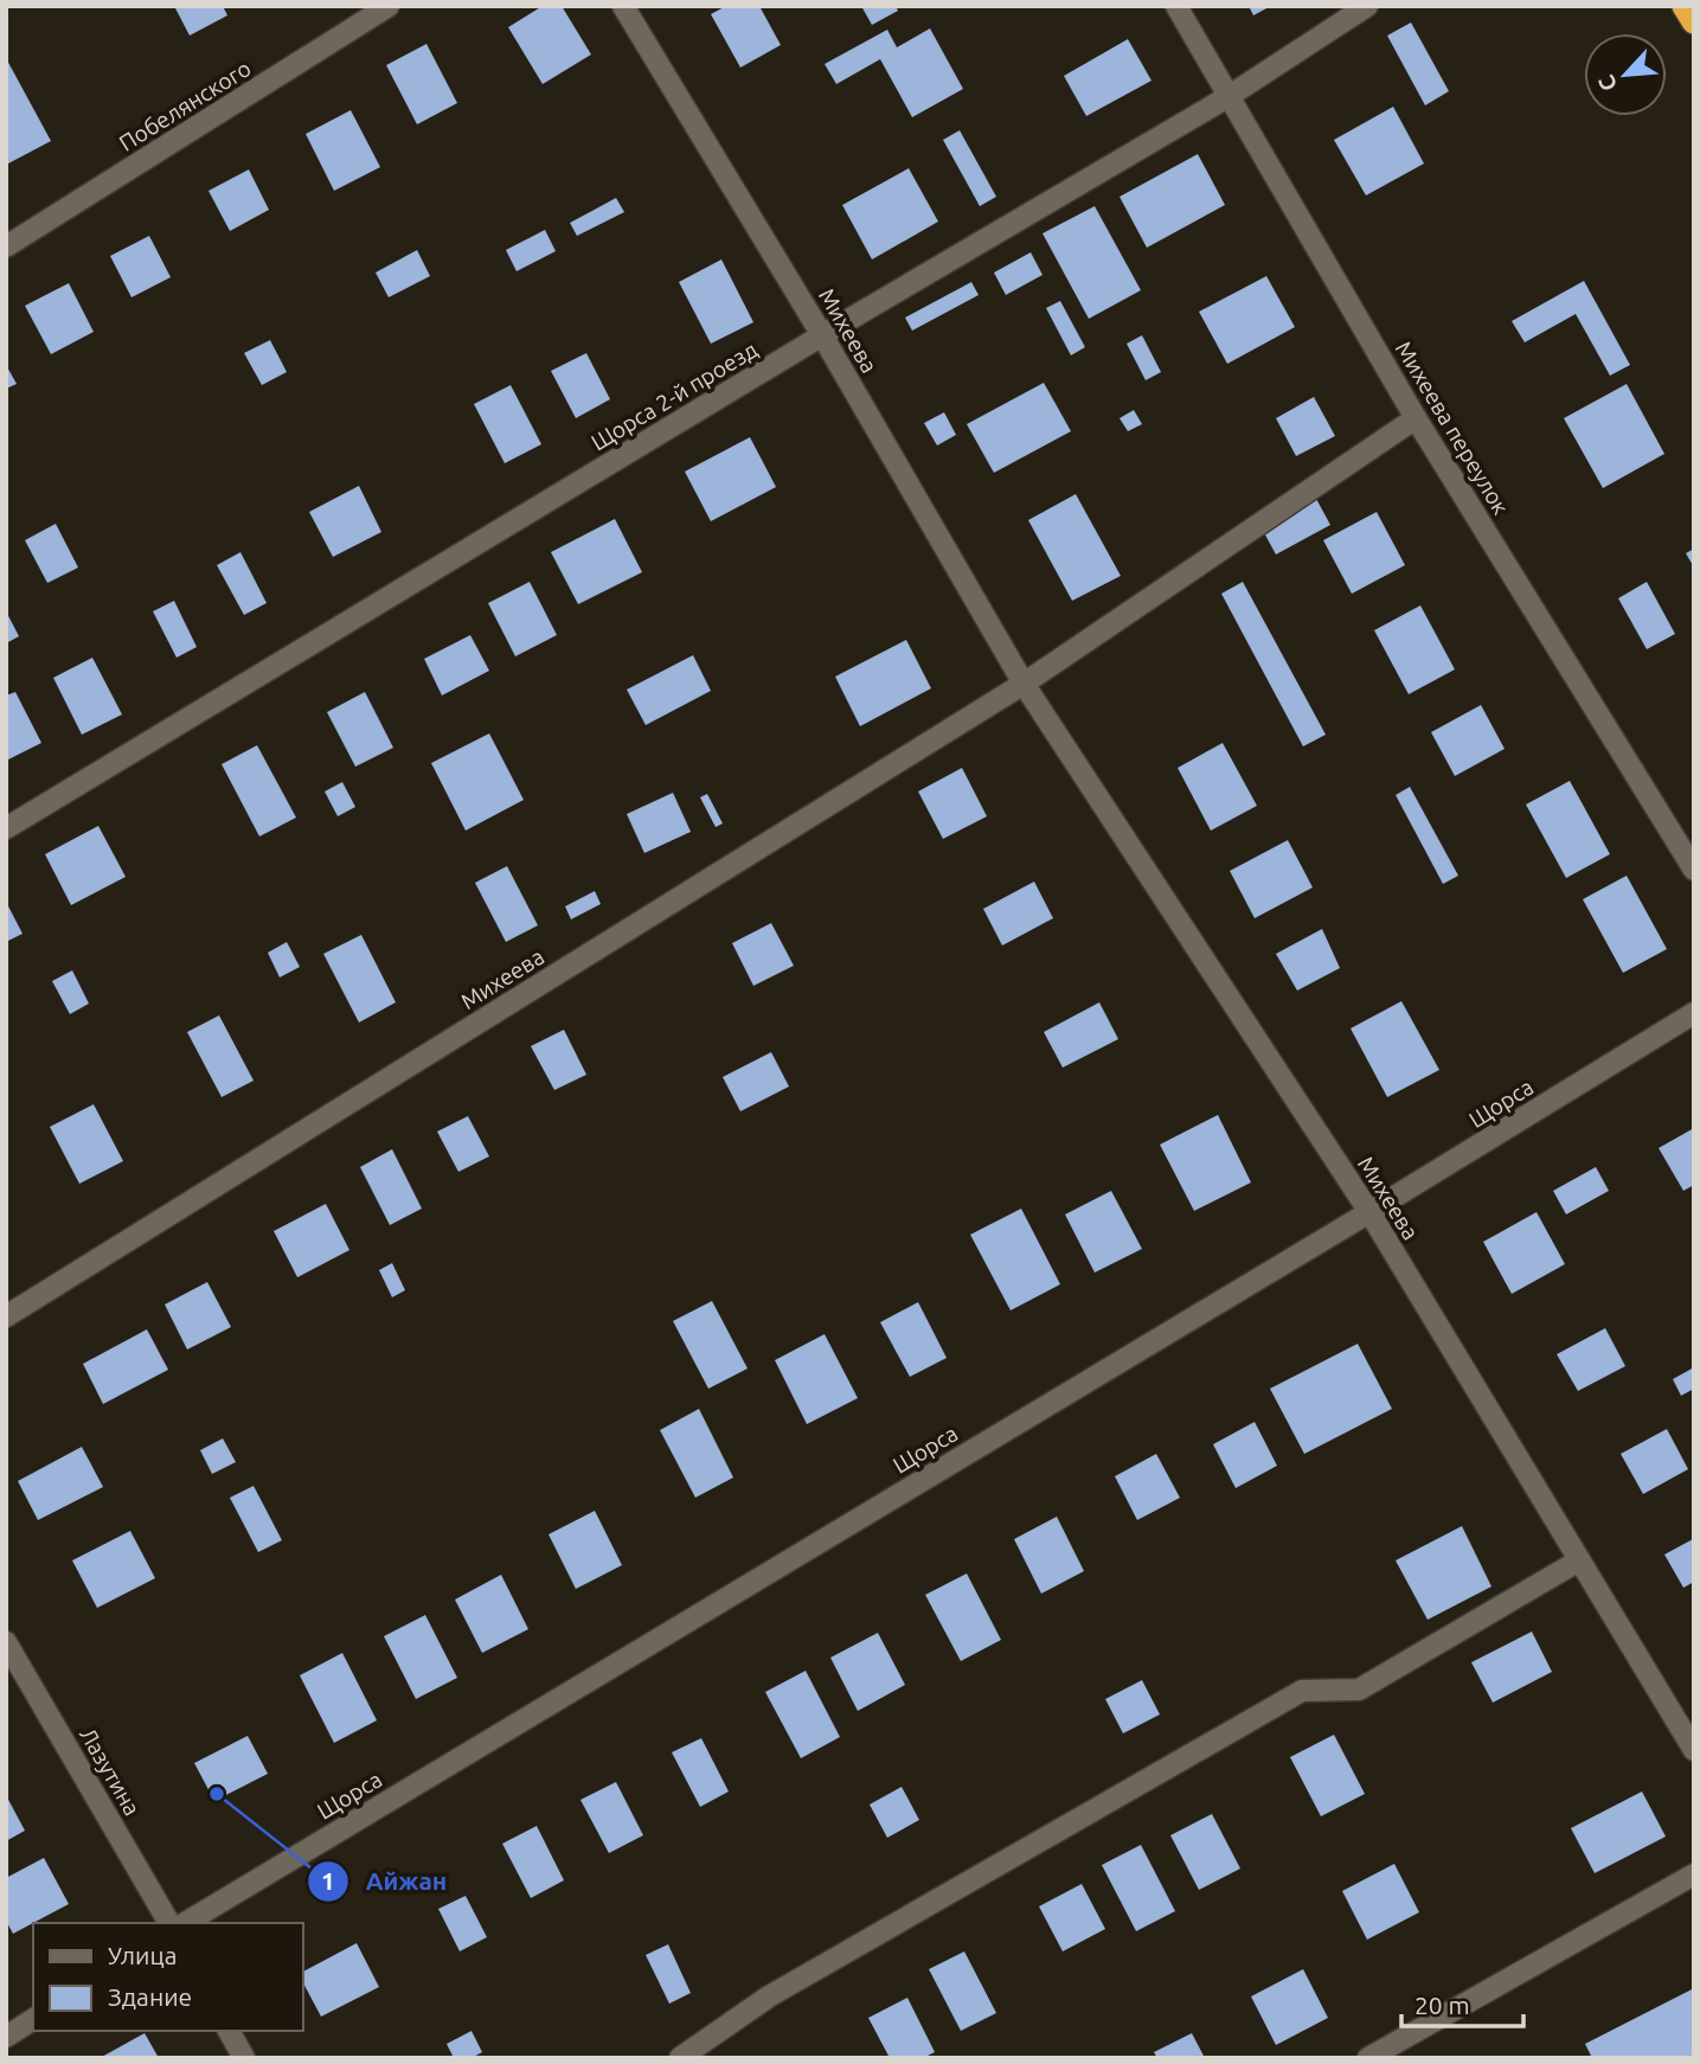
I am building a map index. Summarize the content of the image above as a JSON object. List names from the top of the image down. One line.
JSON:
{"streets":{"street":["Побелянского","Михеева","Щорса 2-й проезд","Михеева переулок","Щорса","Лазутина"]},"crossings":[["Михеева","Щорса 2-й проезд"],["Михеева","Щорса"],["Щорса 2-й проезд","Михеева переулок"]],"places":["Айжан"],"legend":["Улица","Здание"],"scale_bar":"20 m","north":"bottom left"}
